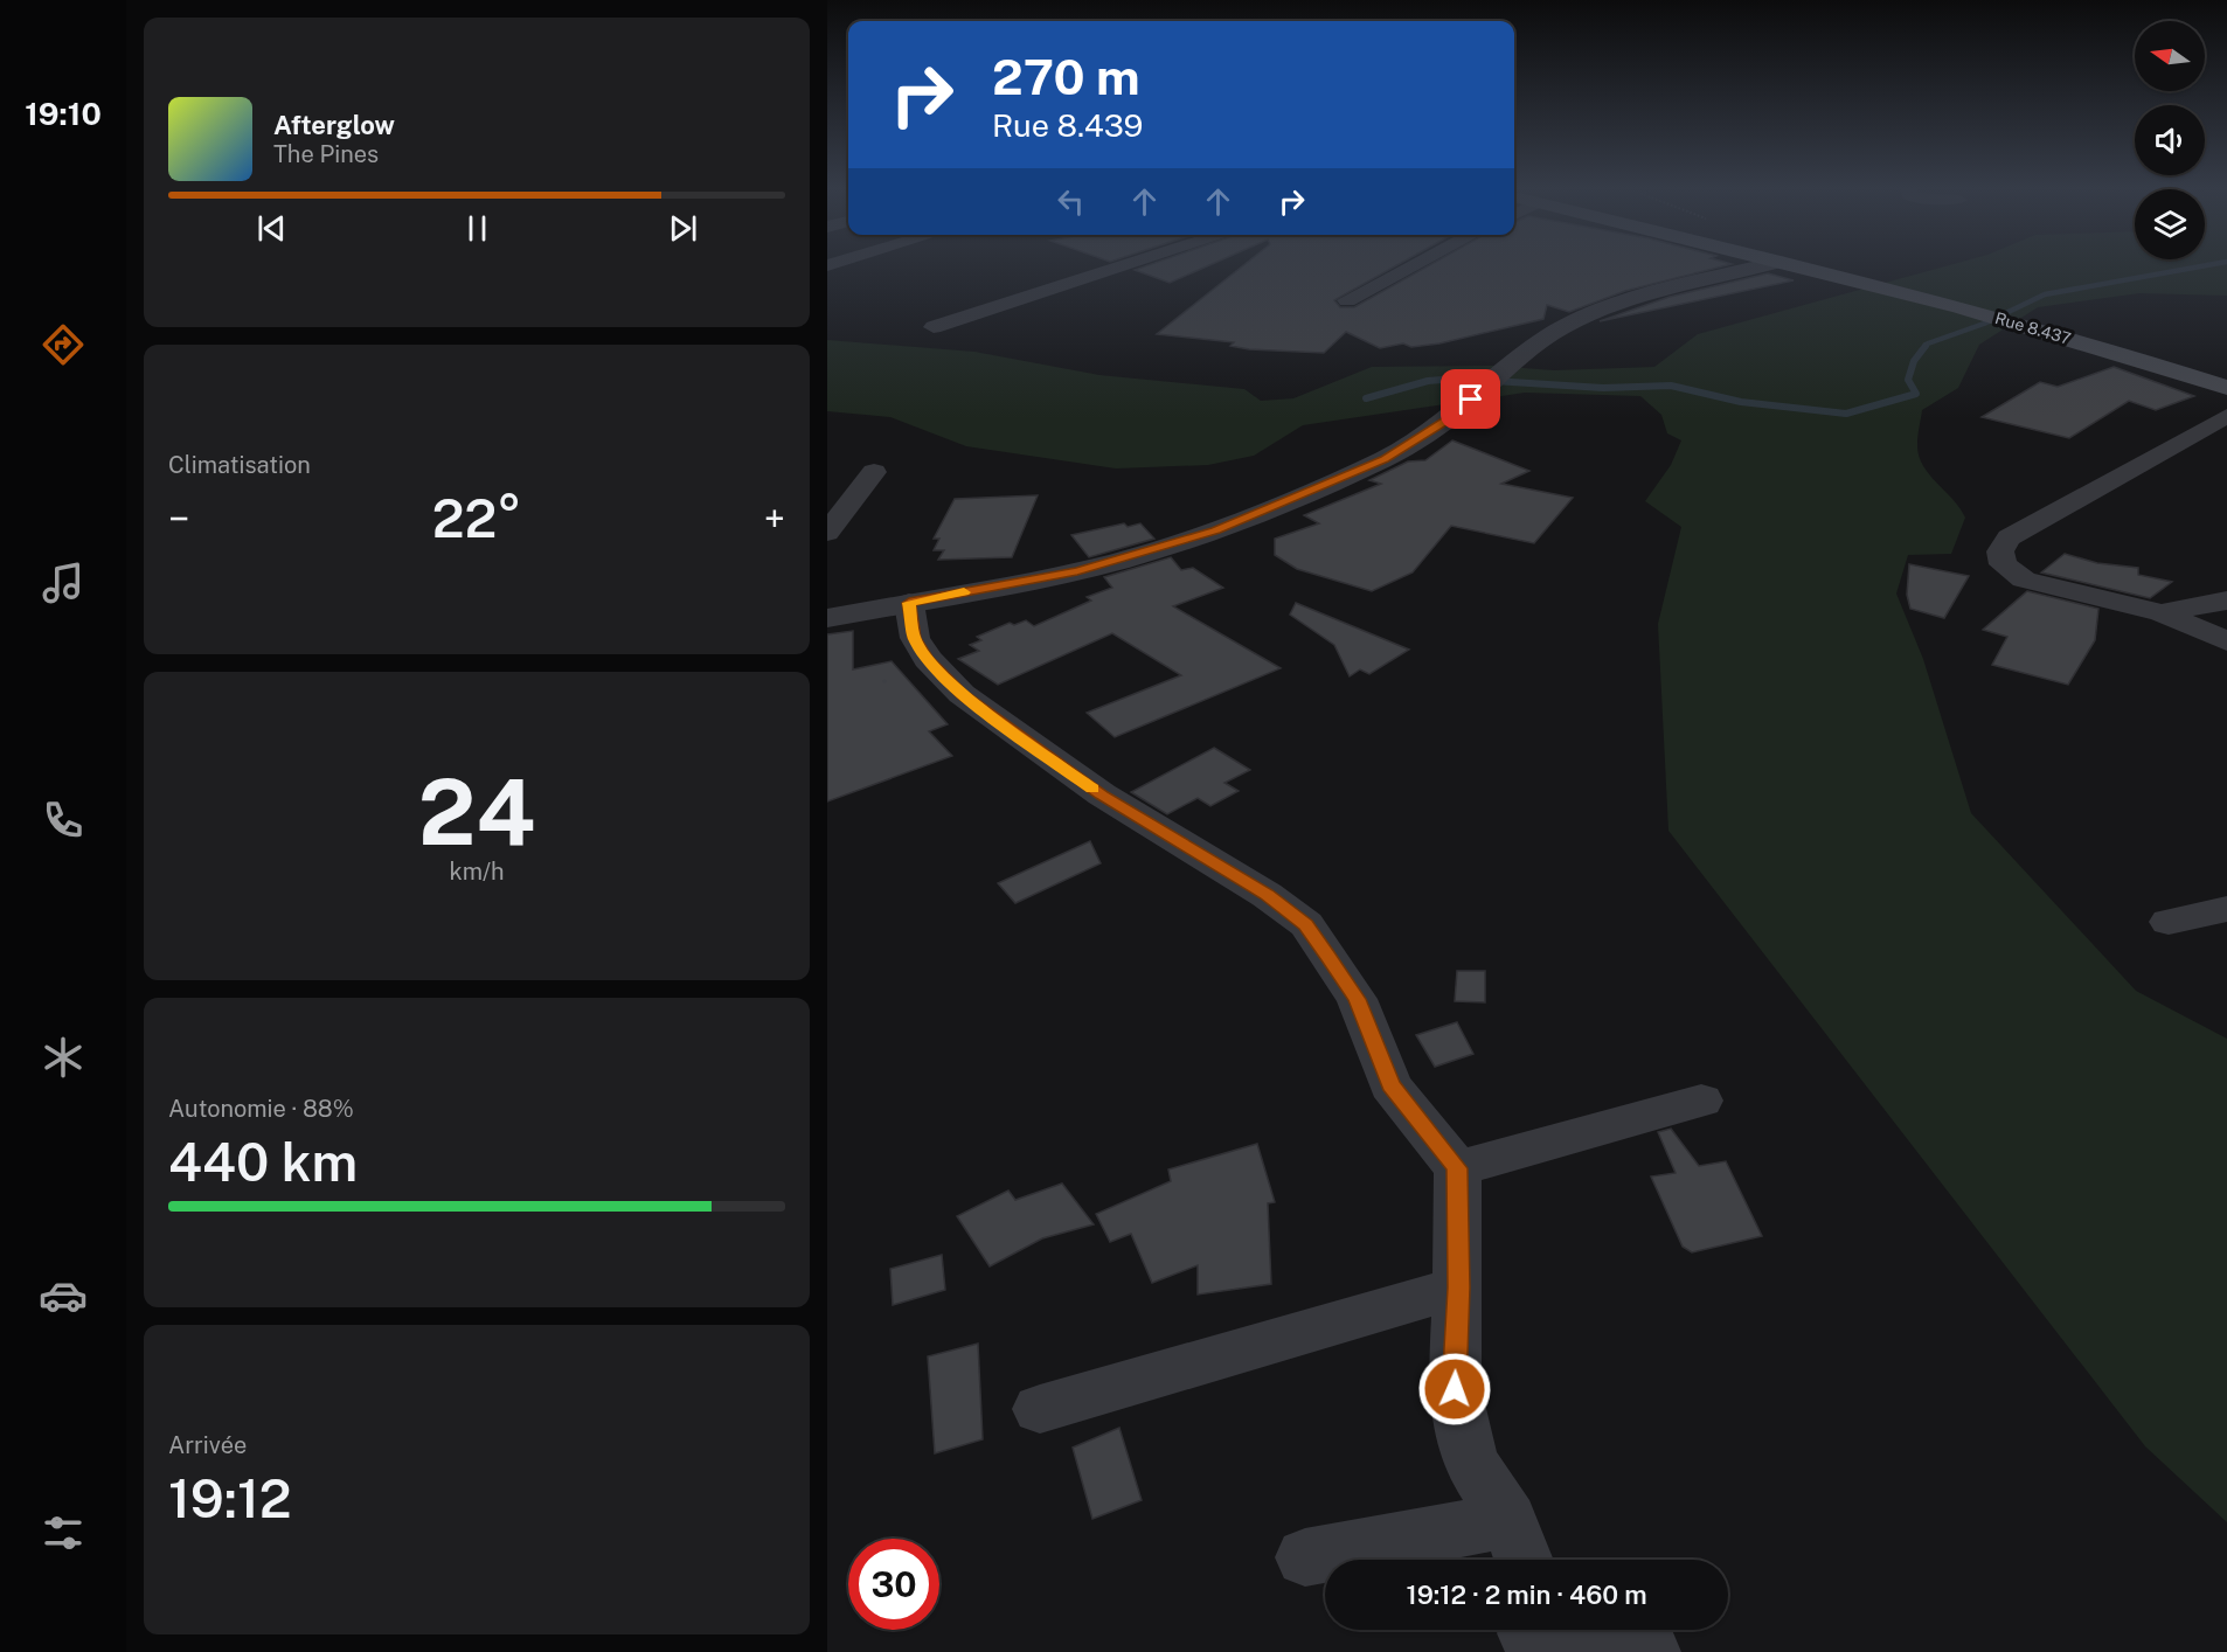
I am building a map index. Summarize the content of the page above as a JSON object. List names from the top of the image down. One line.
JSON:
{"streets":{"main road":["Rue 8.437"]},"north":"left","page":{"tabs":"19:10","turn":["270 m","Rue 8.439"],"song":["Afterglow","The Pines"],"tile":["Climatisation",["24","km/h"],["Autonomie · 88%","440 km"],["Arrivée","19:12"]],"heat":["−","22°","+"],"limit":"30","trip":"19:12 · 2 min · 460 m"}}
